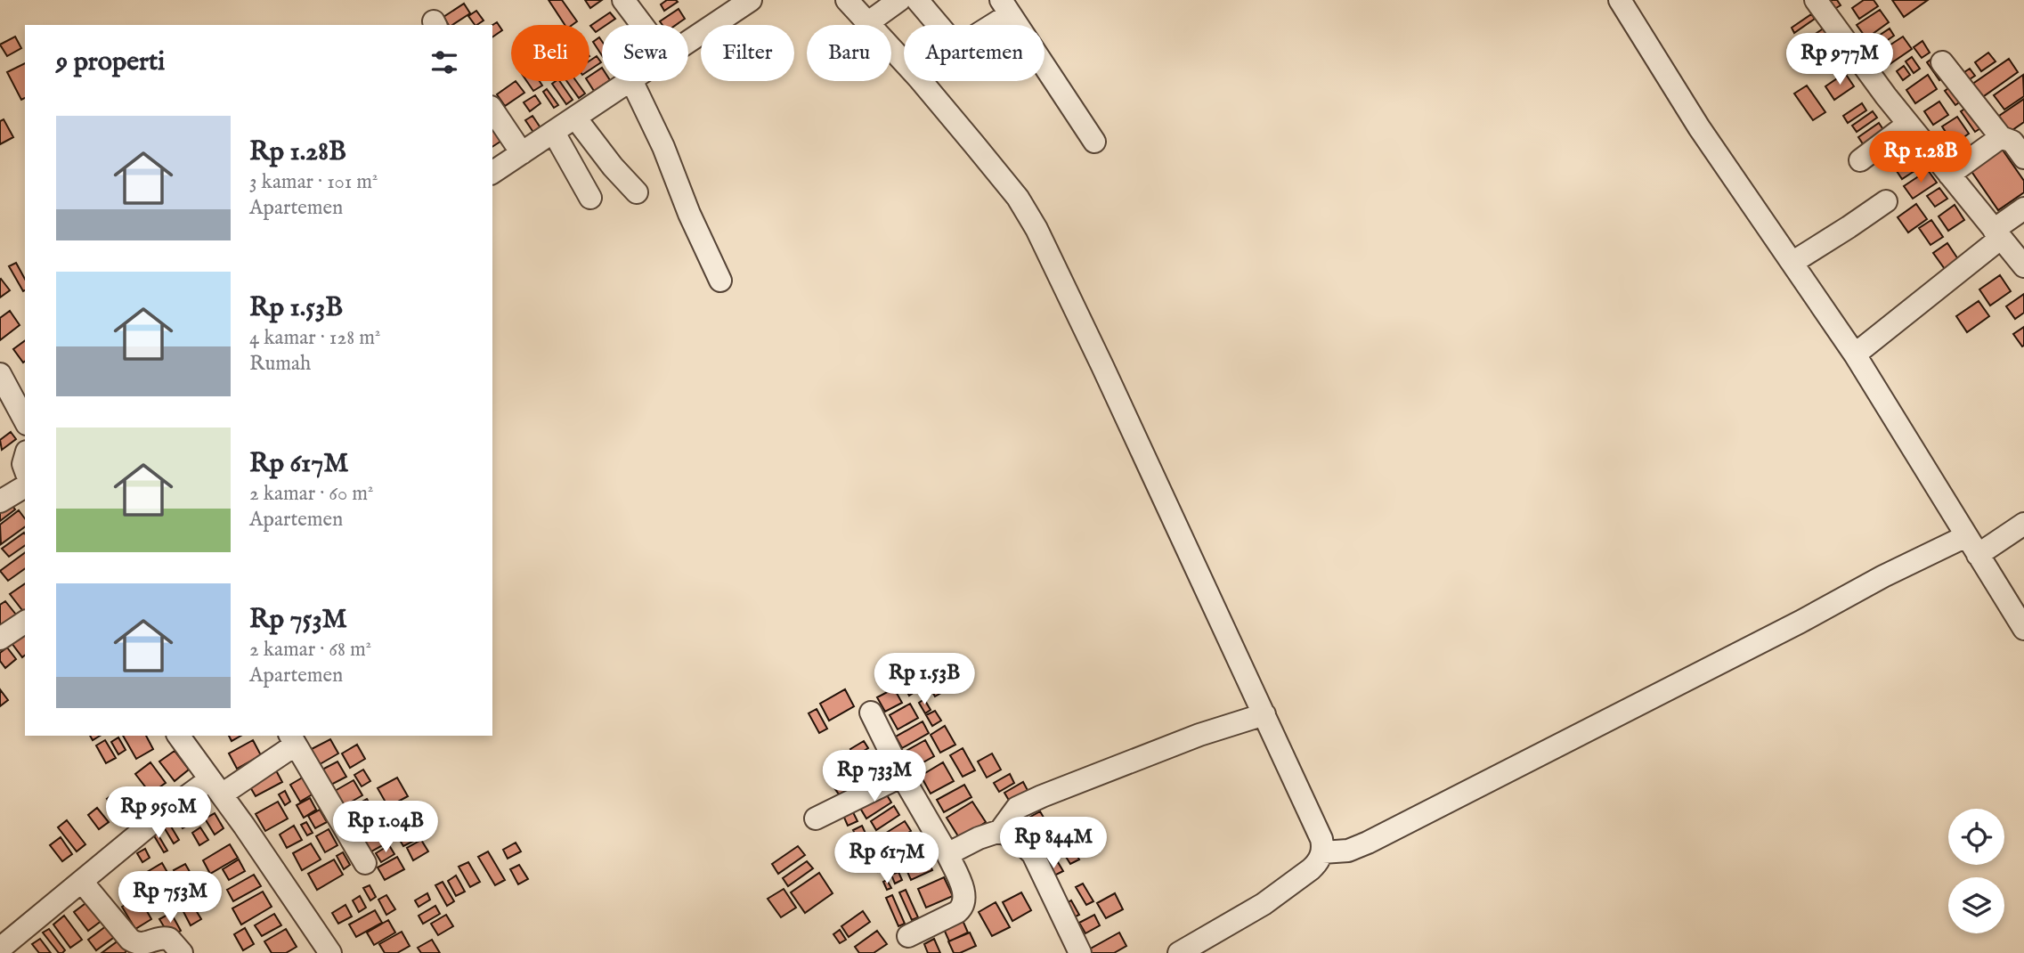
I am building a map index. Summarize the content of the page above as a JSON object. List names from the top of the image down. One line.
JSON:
{"page":{"chip":["Beli","Sewa","Filter","Baru","Apartemen"],"heading":"9 properti","price":["Rp 977M","Rp 1.28B","Rp 1.53B","Rp 733M","Rp 950M","Rp 1.04B","Rp 844M","Rp 617M","Rp 753M"],"list":[{"name":"Rp 1.28B","note":"3 kamar · 101 m² · Apartemen"},{"name":"Rp 1.53B","note":"4 kamar · 128 m² · Rumah"},{"name":"Rp 617M","note":"2 kamar · 60 m² · Apartemen"},{"name":"Rp 753M","note":"2 kamar · 68 m² · Apartemen"}]}}
